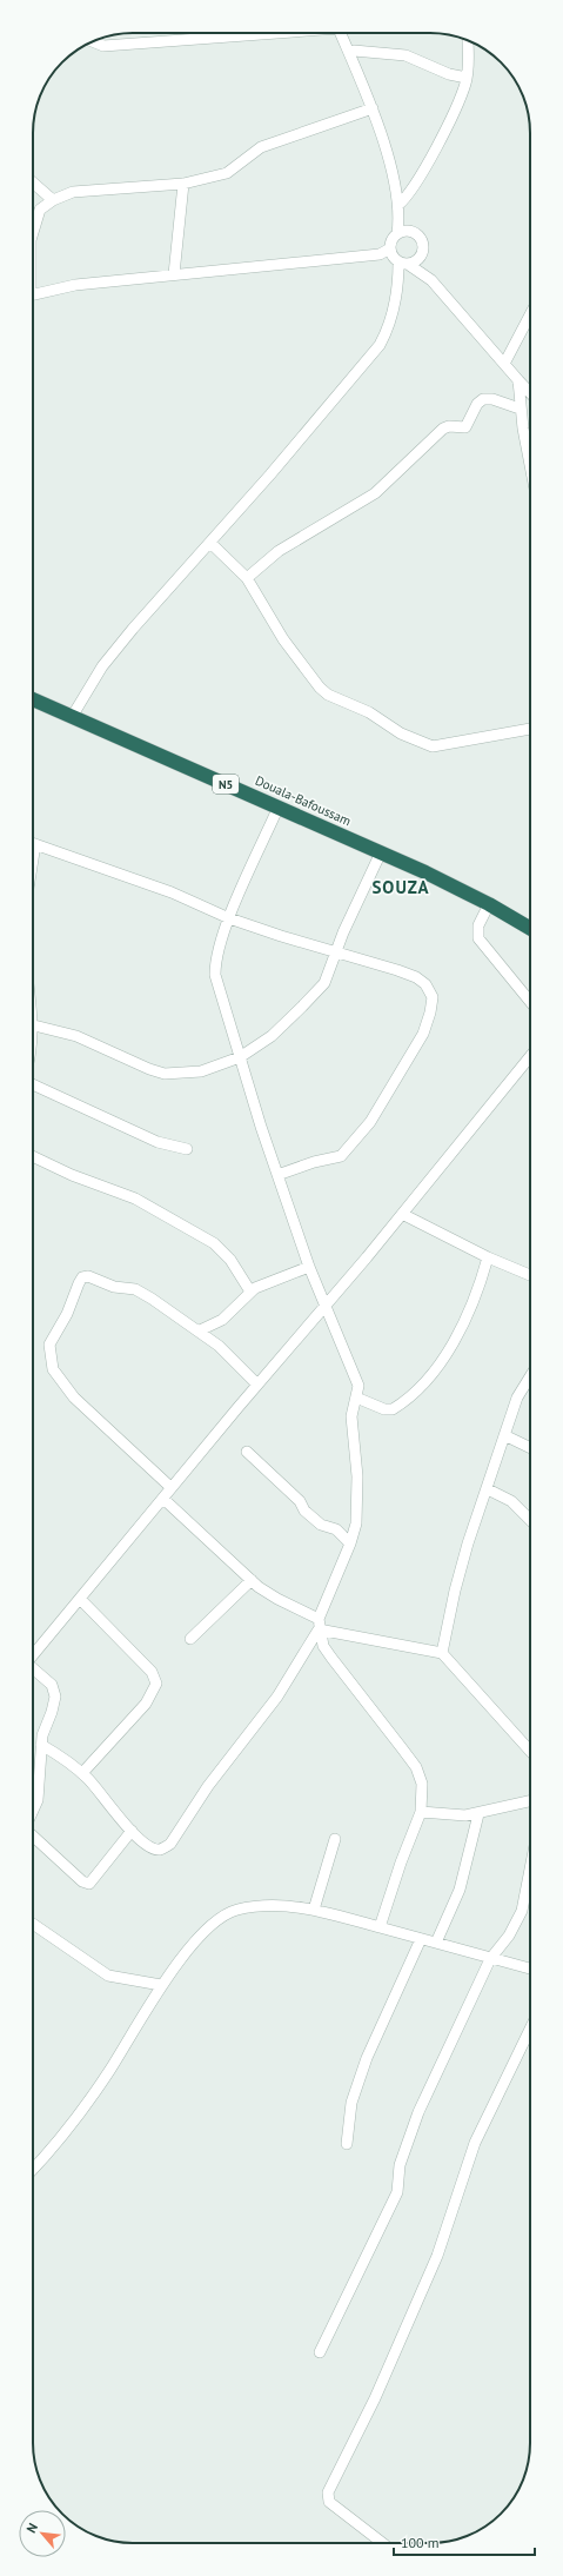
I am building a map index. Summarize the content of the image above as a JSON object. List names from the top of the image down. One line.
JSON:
{"streets":{"highway":["N5","Douala-Bafoussam"]},"districts":["SOUZA"],"scale_bar":"100 m","north":"top left"}
